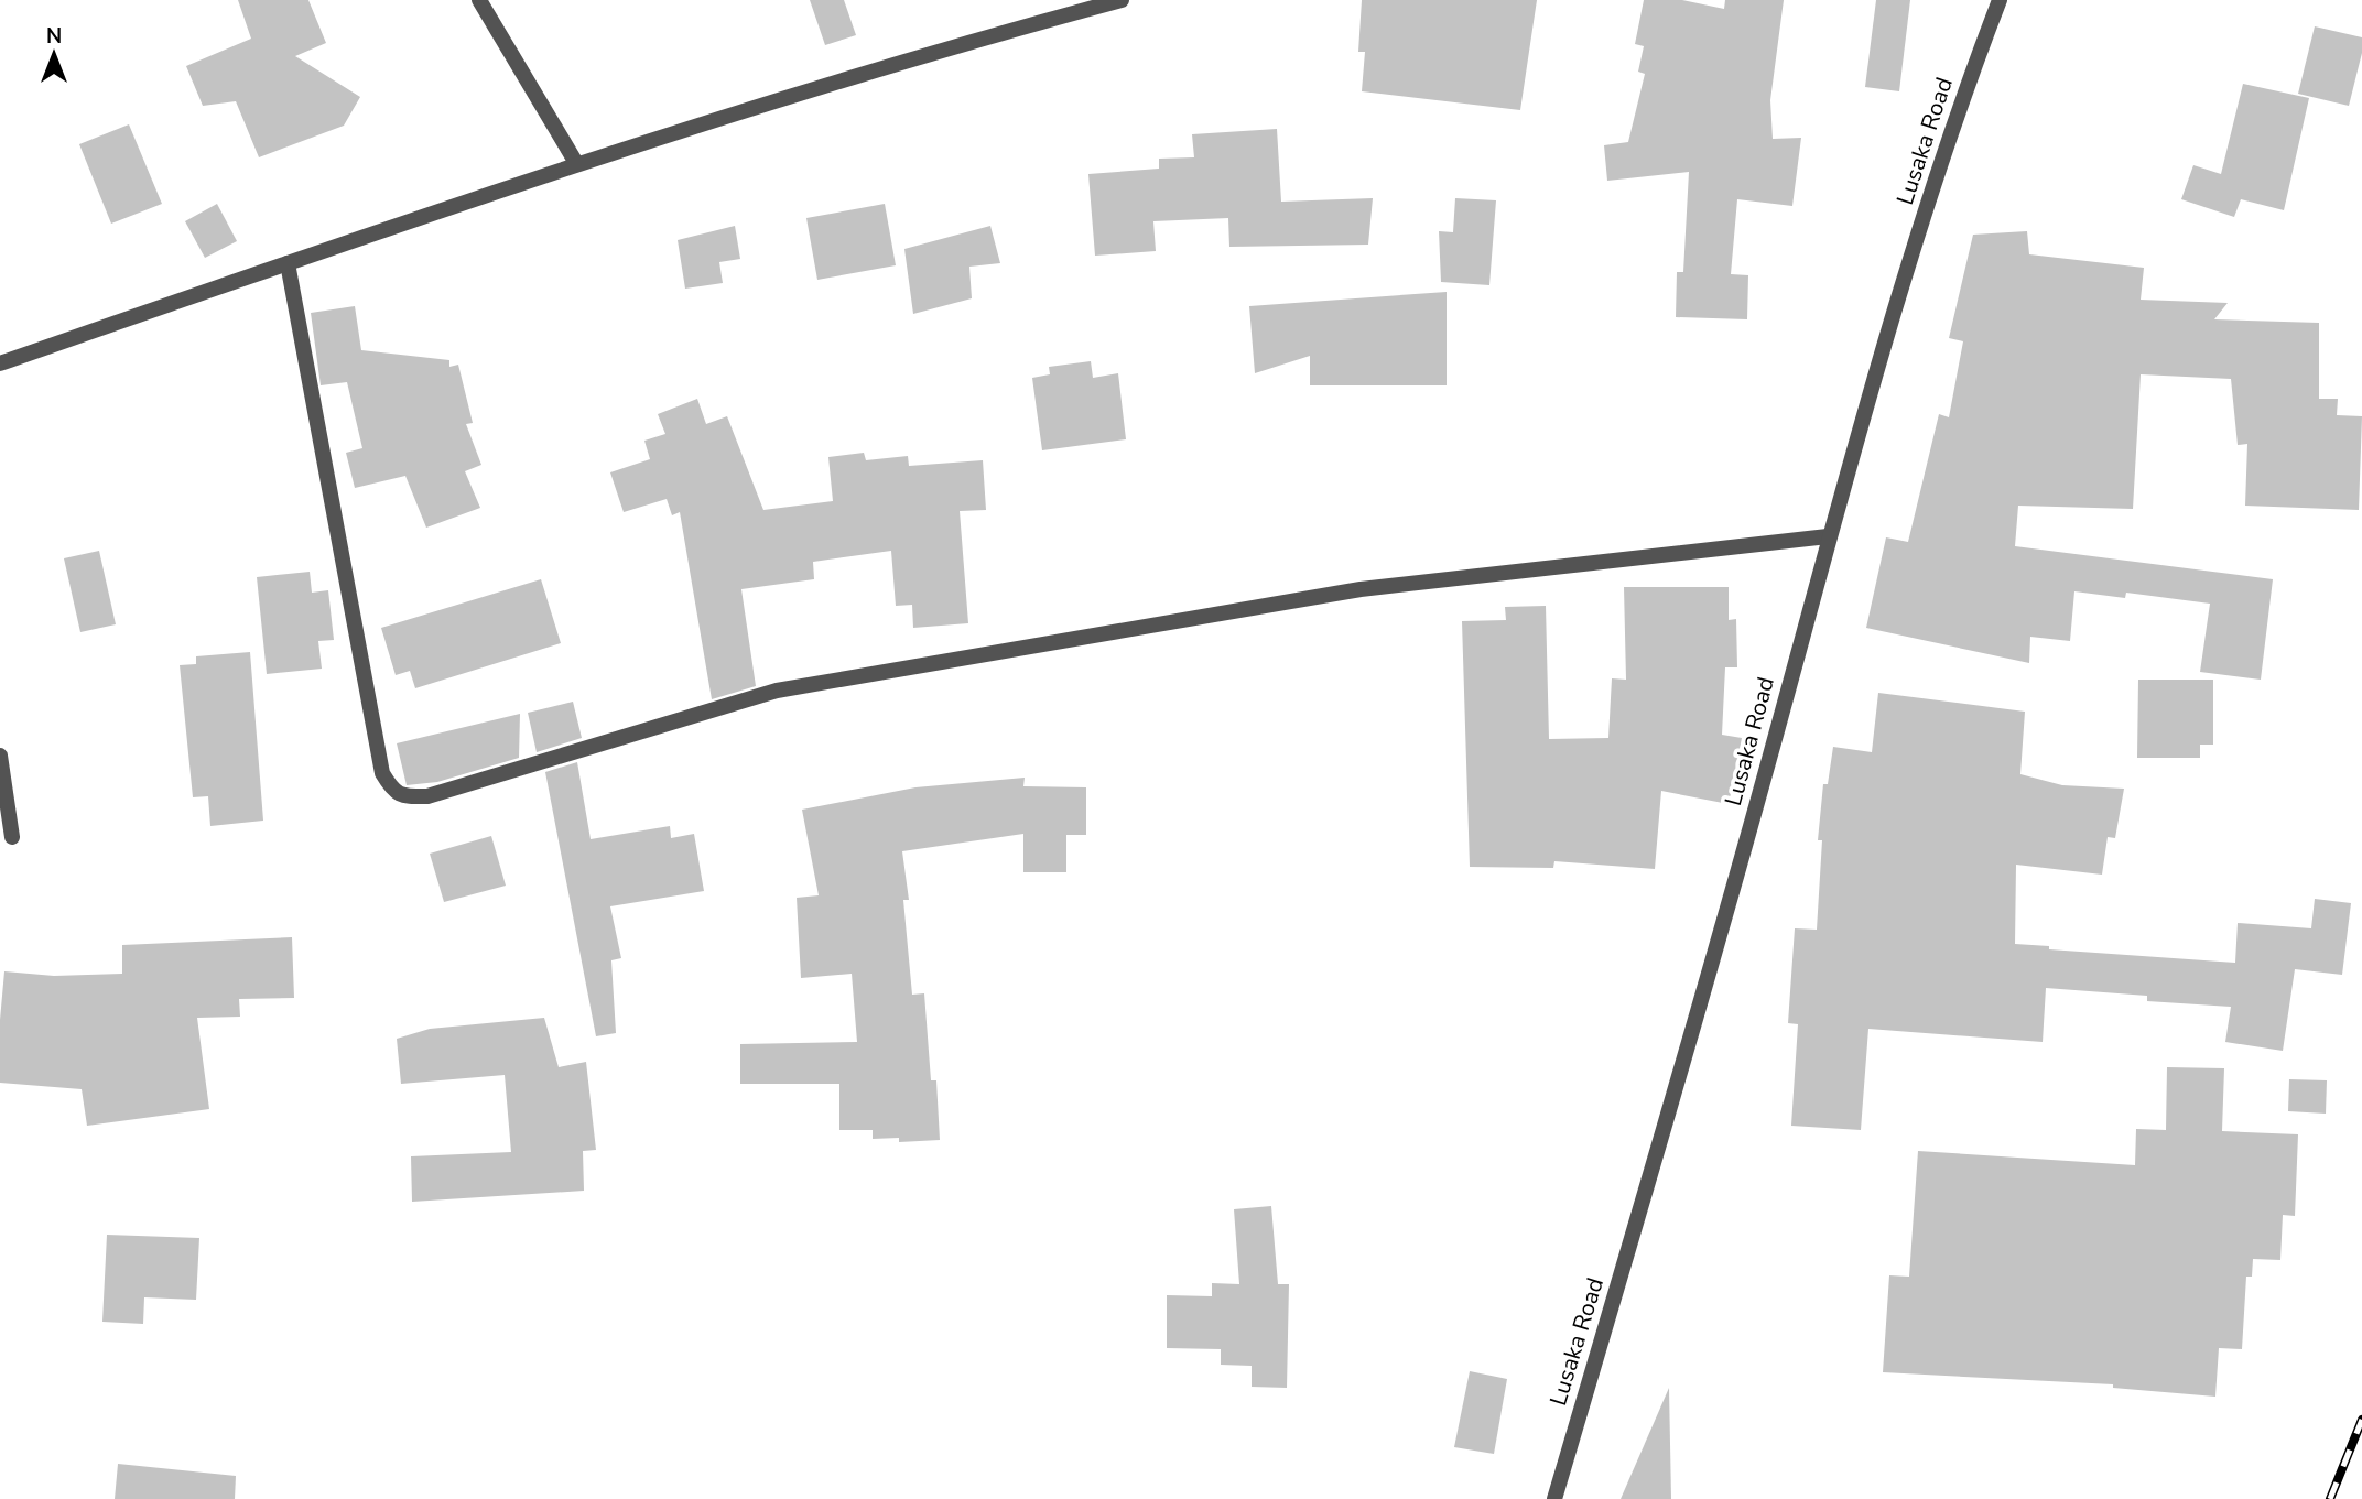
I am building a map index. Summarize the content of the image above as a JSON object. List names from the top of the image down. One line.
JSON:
{"streets":{"street":["Lusaka Road"]},"north":"top"}
